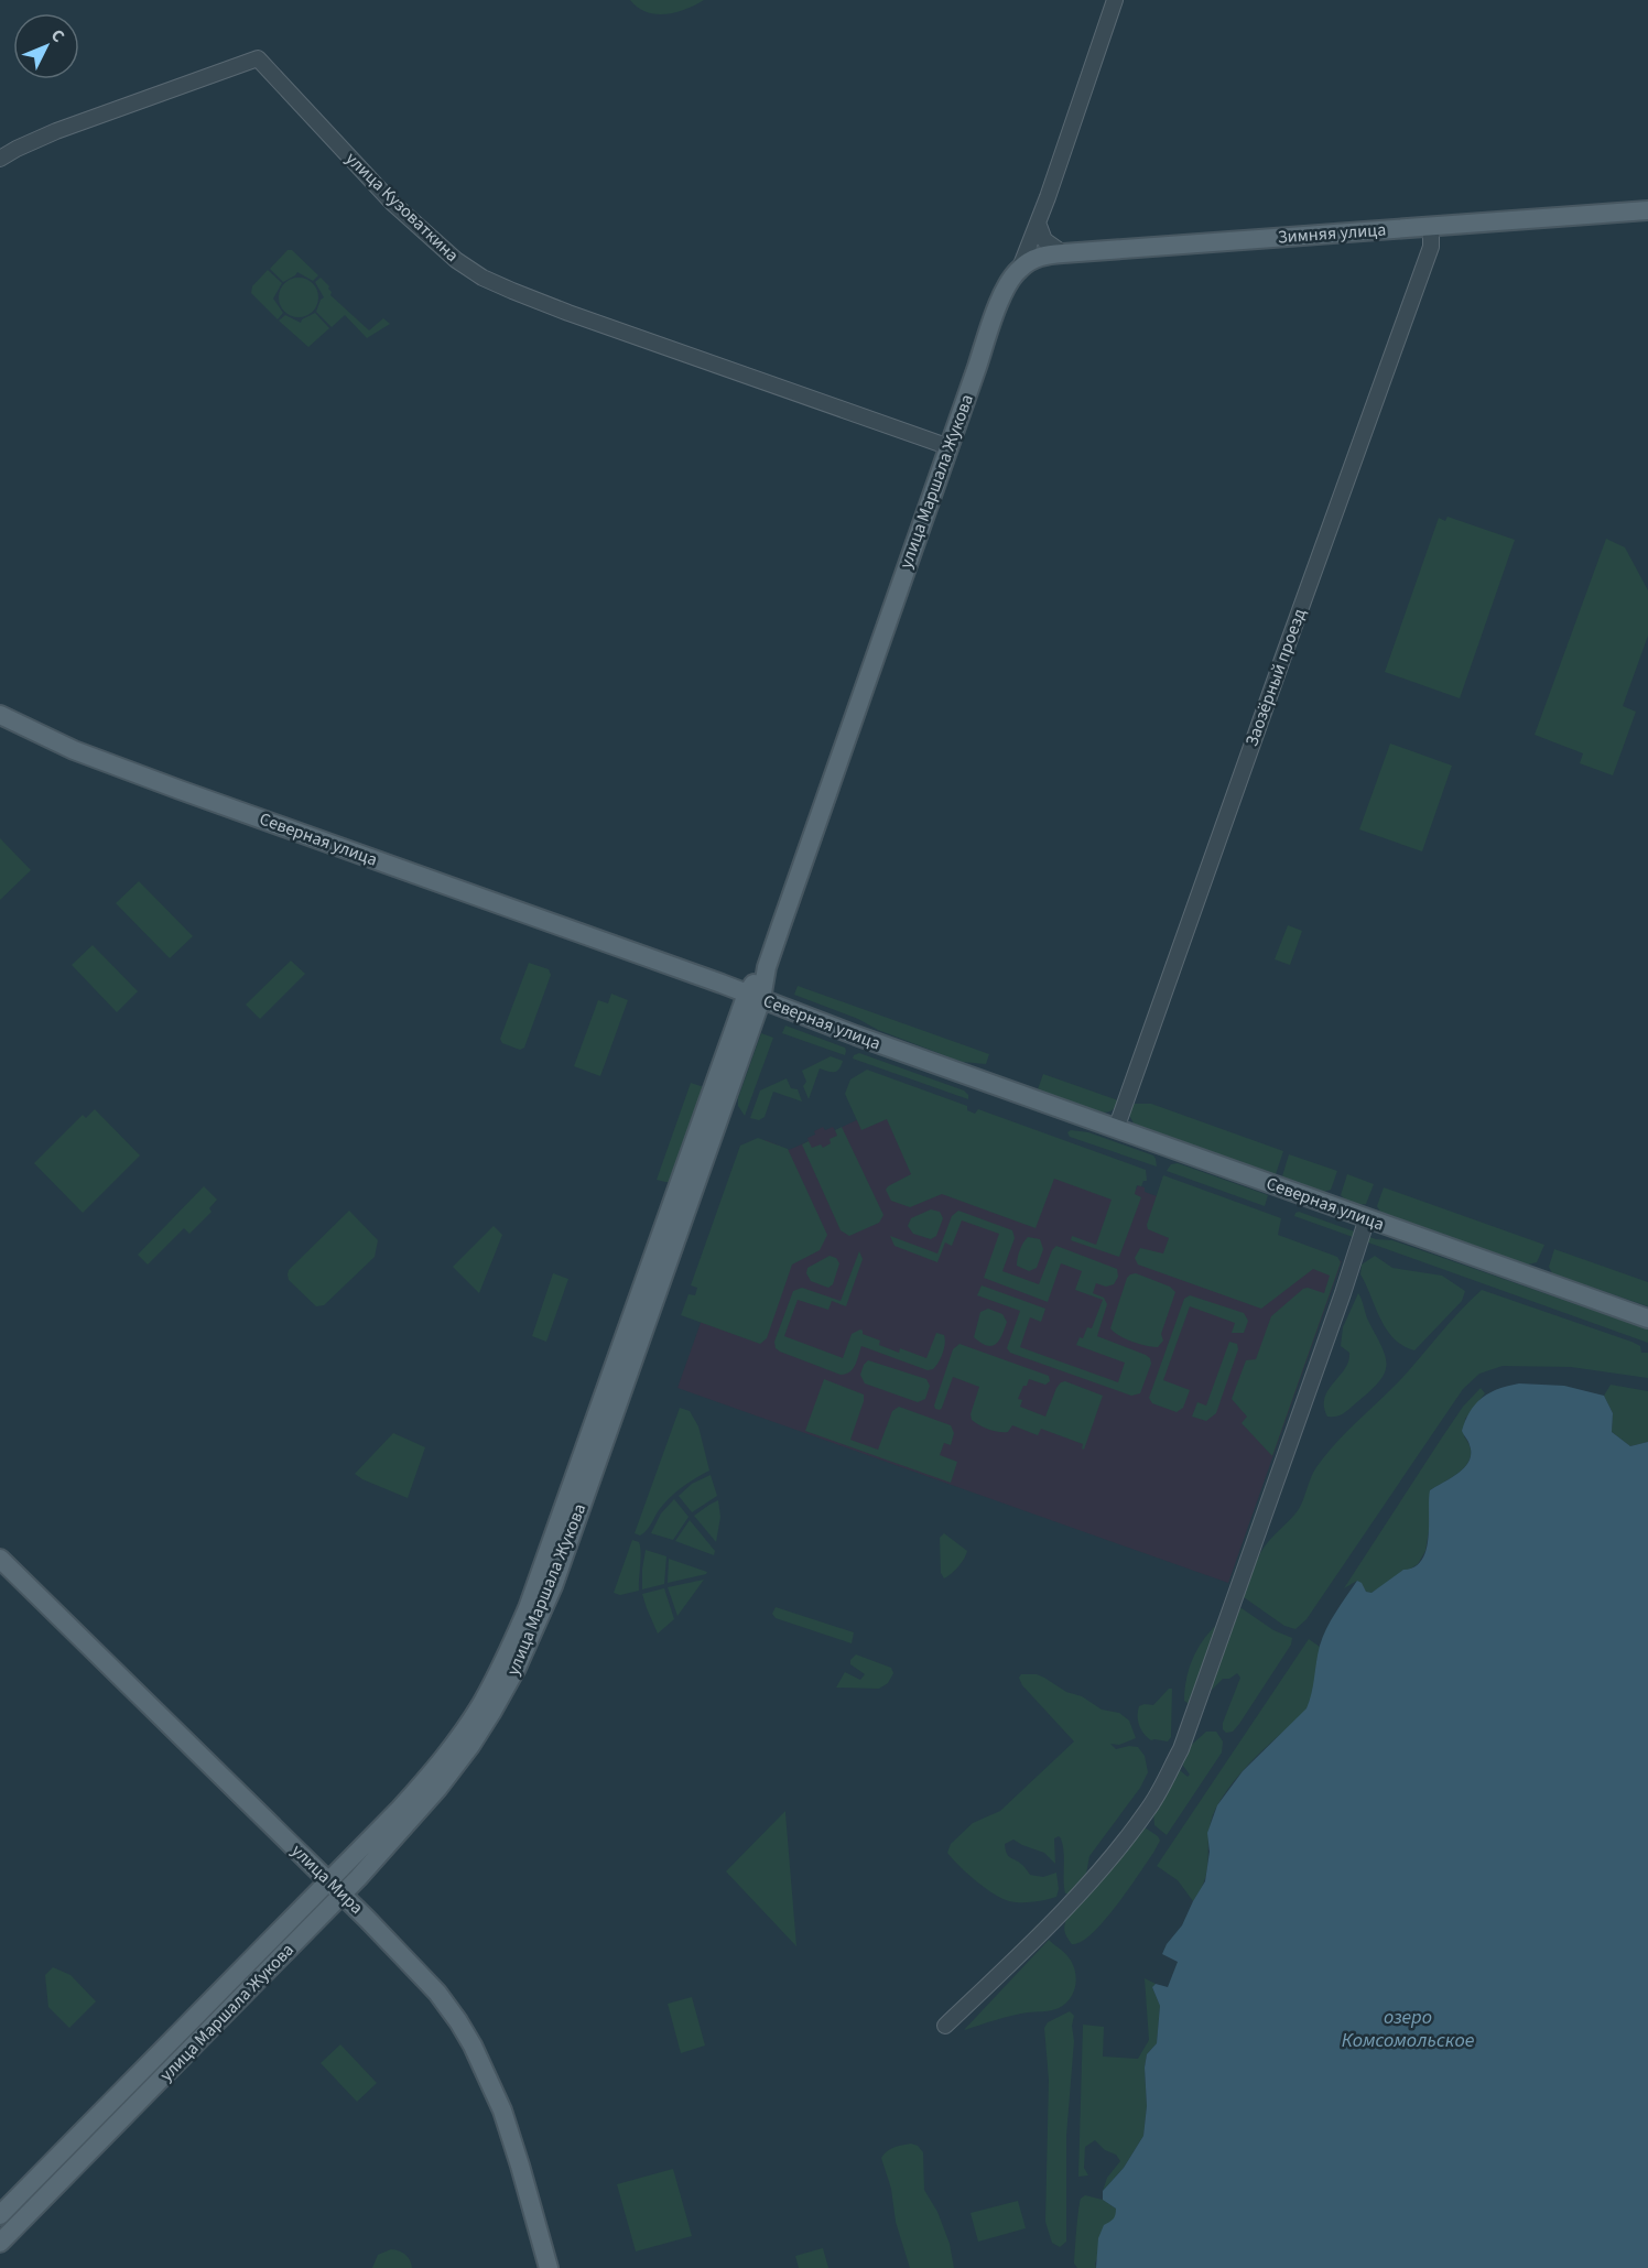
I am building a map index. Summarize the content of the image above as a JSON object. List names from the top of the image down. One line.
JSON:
{"streets":{"main road":["Зимняя улица","улица Маршала Жукова","Северная улица","улица Мира"],"street":["улица Кузоваткина","Заозёрный проезд"]},"crossings":[["улица Кузоваткина","улица Маршала Жукова"],["Зимняя улица","улица Маршала Жукова"],["Зимняя улица","Заозёрный проезд"],["улица Маршала Жукова","Северная улица"],["улица Маршала Жукова","улица Мира"],["Заозёрный проезд","Северная улица"]],"water":["озеро Комсомольское"],"north":"top right"}
